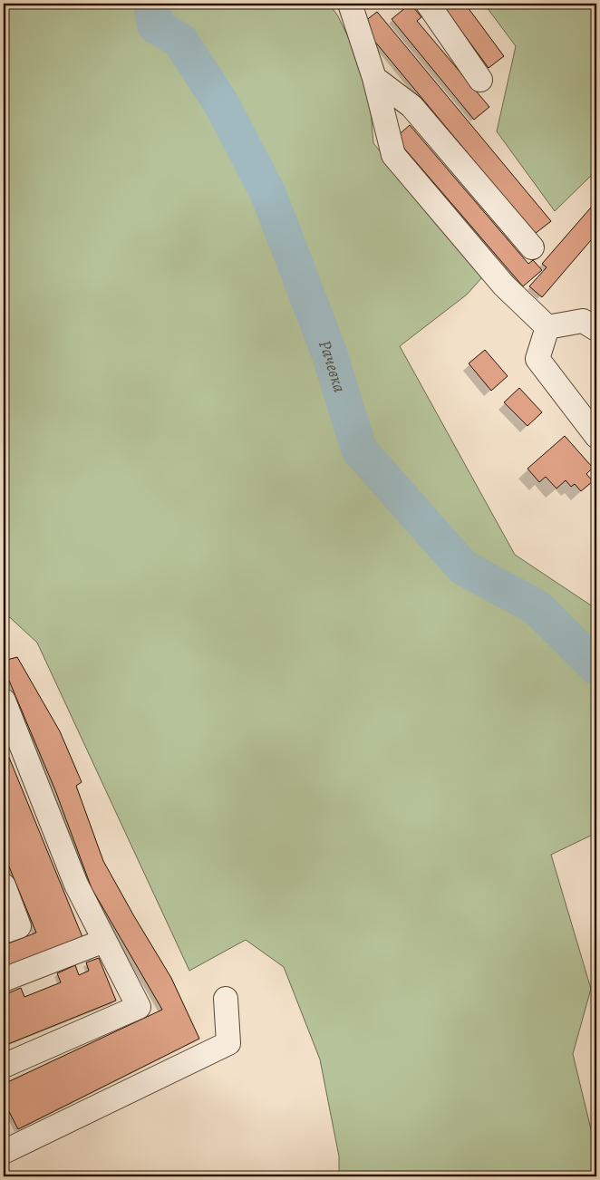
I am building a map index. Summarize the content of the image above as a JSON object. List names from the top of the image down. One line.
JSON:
{"water":["Рачевка"]}
